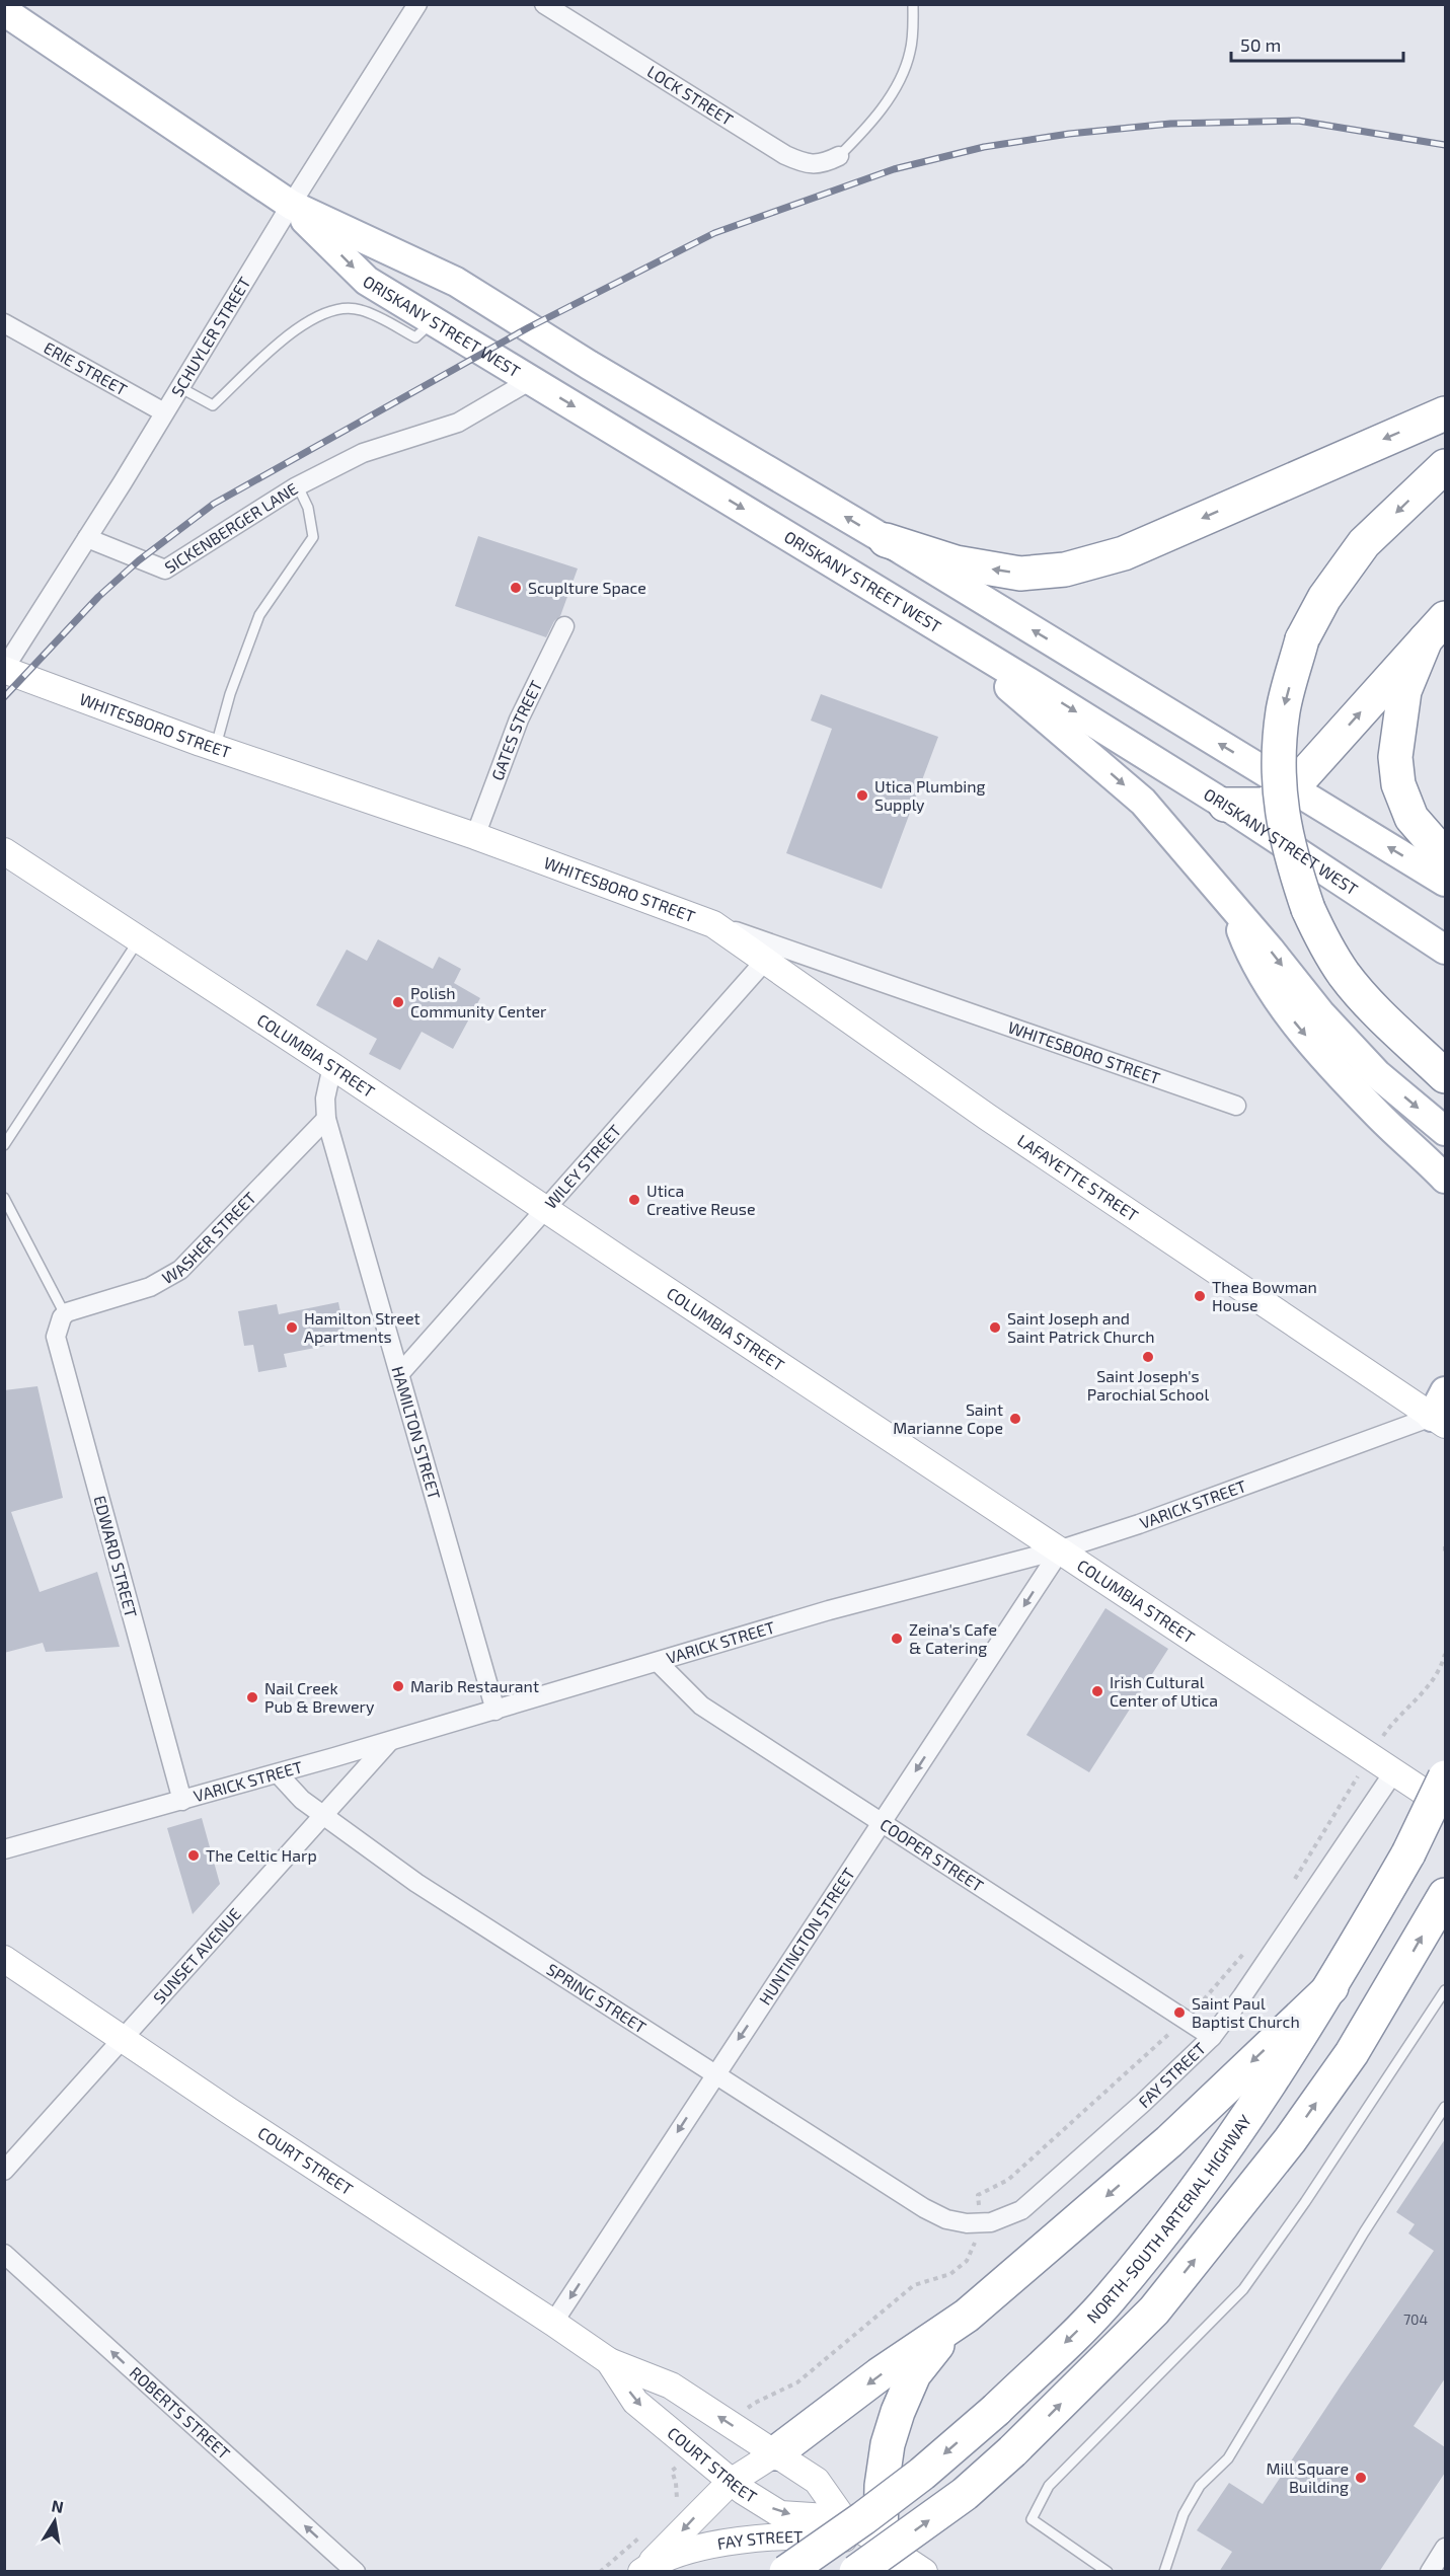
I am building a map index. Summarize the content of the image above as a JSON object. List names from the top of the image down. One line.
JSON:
{"streets":{"highway":["NORTH-SOUTH ARTERIAL HIGHWAY"],"main road":["ORISKANY STREET WEST"],"street":["LOCK STREET","SCHUYLER STREET","ERIE STREET","SICKENBERGER LANE","WHITESBORO STREET","GATES STREET","COLUMBIA STREET","WILEY STREET","LAFAYETTE STREET","WASHER STREET","HAMILTON STREET","VARICK STREET","EDWARD STREET","COOPER STREET","HUNTINGTON STREET","SUNSET AVENUE","SPRING STREET","FAY STREET","COURT STREET","ROBERTS STREET"]},"crossings":[["ORISKANY STREET WEST","SCHUYLER STREET"],["ORISKANY STREET WEST","SICKENBERGER LANE"],["SCHUYLER STREET","ERIE STREET"],["SCHUYLER STREET","SICKENBERGER LANE"],["SCHUYLER STREET","WHITESBORO STREET"],["WHITESBORO STREET","GATES STREET"],["WHITESBORO STREET","LAFAYETTE STREET"],["COLUMBIA STREET","WILEY STREET"],["COLUMBIA STREET","HAMILTON STREET"],["COLUMBIA STREET","VARICK STREET"],["COLUMBIA STREET","HUNTINGTON STREET"],["COLUMBIA STREET","FAY STREET"],["WILEY STREET","LAFAYETTE STREET"],["WILEY STREET","HAMILTON STREET"],["LAFAYETTE STREET","VARICK STREET"],["WASHER STREET","HAMILTON STREET"],["WASHER STREET","EDWARD STREET"],["HAMILTON STREET","VARICK STREET"],["VARICK STREET","EDWARD STREET"],["VARICK STREET","COOPER STREET"],["VARICK STREET","HUNTINGTON STREET"],["VARICK STREET","SUNSET AVENUE"],["VARICK STREET","SPRING STREET"],["COOPER STREET","HUNTINGTON STREET"],["COOPER STREET","FAY STREET"],["HUNTINGTON STREET","SPRING STREET"],["HUNTINGTON STREET","COURT STREET"],["SUNSET AVENUE","SPRING STREET"],["SUNSET AVENUE","COURT STREET"],["SPRING STREET","FAY STREET"],["FAY STREET","COURT STREET"]],"one_way":["HUNTINGTON STREET","ROBERTS STREET"],"places":["Scuplture Space","Utica Plumbing Supply","Polish Community Center","Utica Creative Reuse","Thea Bowman House","Hamilton Street Apartments","Saint Joseph and Saint Patrick Church","Saint Joseph's Parochial School","Saint Marianne Cope","Zeina's Cafe & Catering","Marib Restaurant","Irish Cultural Center of Utica","Nail Creek Pub & Brewery","The Celtic Harp","Saint Paul Baptist Church","Mill Square Building"],"house_numbers":["704"],"scale_bar":"50 m","north":"top"}
